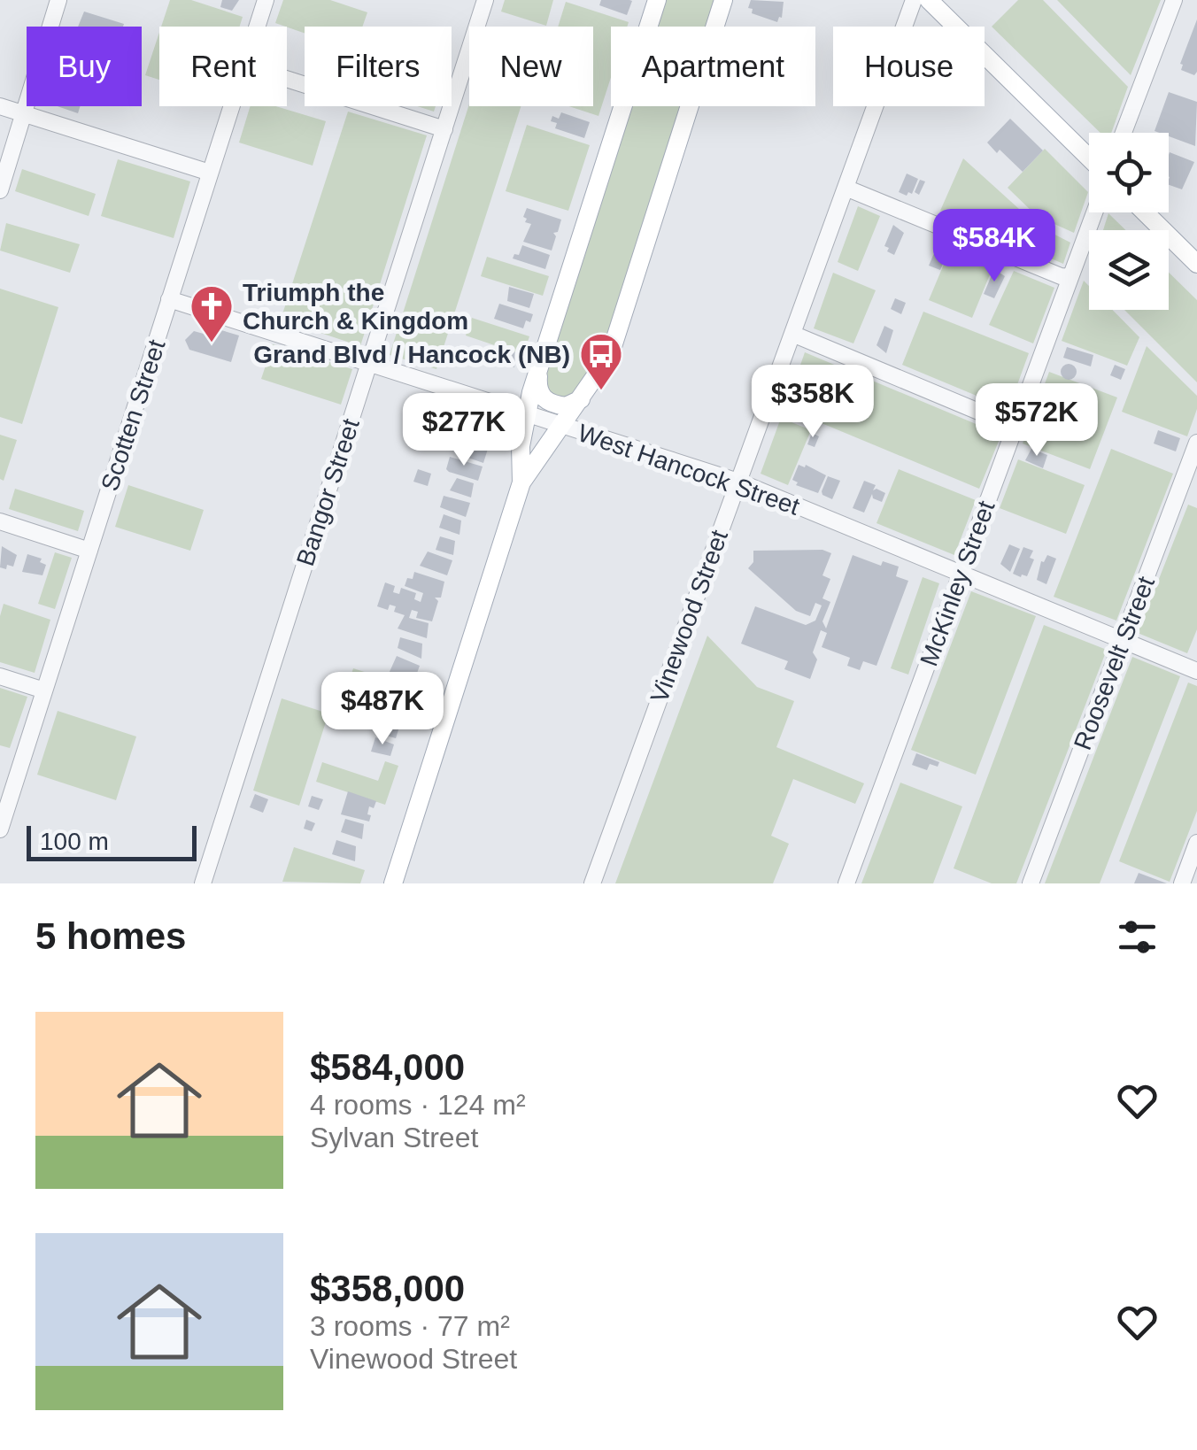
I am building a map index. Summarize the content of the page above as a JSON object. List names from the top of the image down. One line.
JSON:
{"streets":{"street":["Scotten Street","West Hancock Street","Bangor Street","McKinley Street","Vinewood Street","Roosevelt Street"]},"crossings":[["Scotten Street","West Hancock Street"],["West Hancock Street","Bangor Street"],["West Hancock Street","McKinley Street"],["West Hancock Street","Vinewood Street"],["West Hancock Street","Roosevelt Street"]],"places":{"church":["Triumph the Church & Kingdom"],"bus stop":["Grand Blvd / Hancock (NB)"]},"scale_bar":"100 m","page":{"chip":["Buy","Rent","Filters","New","Apartment","House"],"price":["$584K","$358K","$572K","$277K","$487K"],"scale":"100 m","heading":"5 homes","list":[{"name":"$584,000","note":"4 rooms · 124 m² · Sylvan Street"},{"name":"$358,000","note":"3 rooms · 77 m² · Vinewood Street"}]}}
